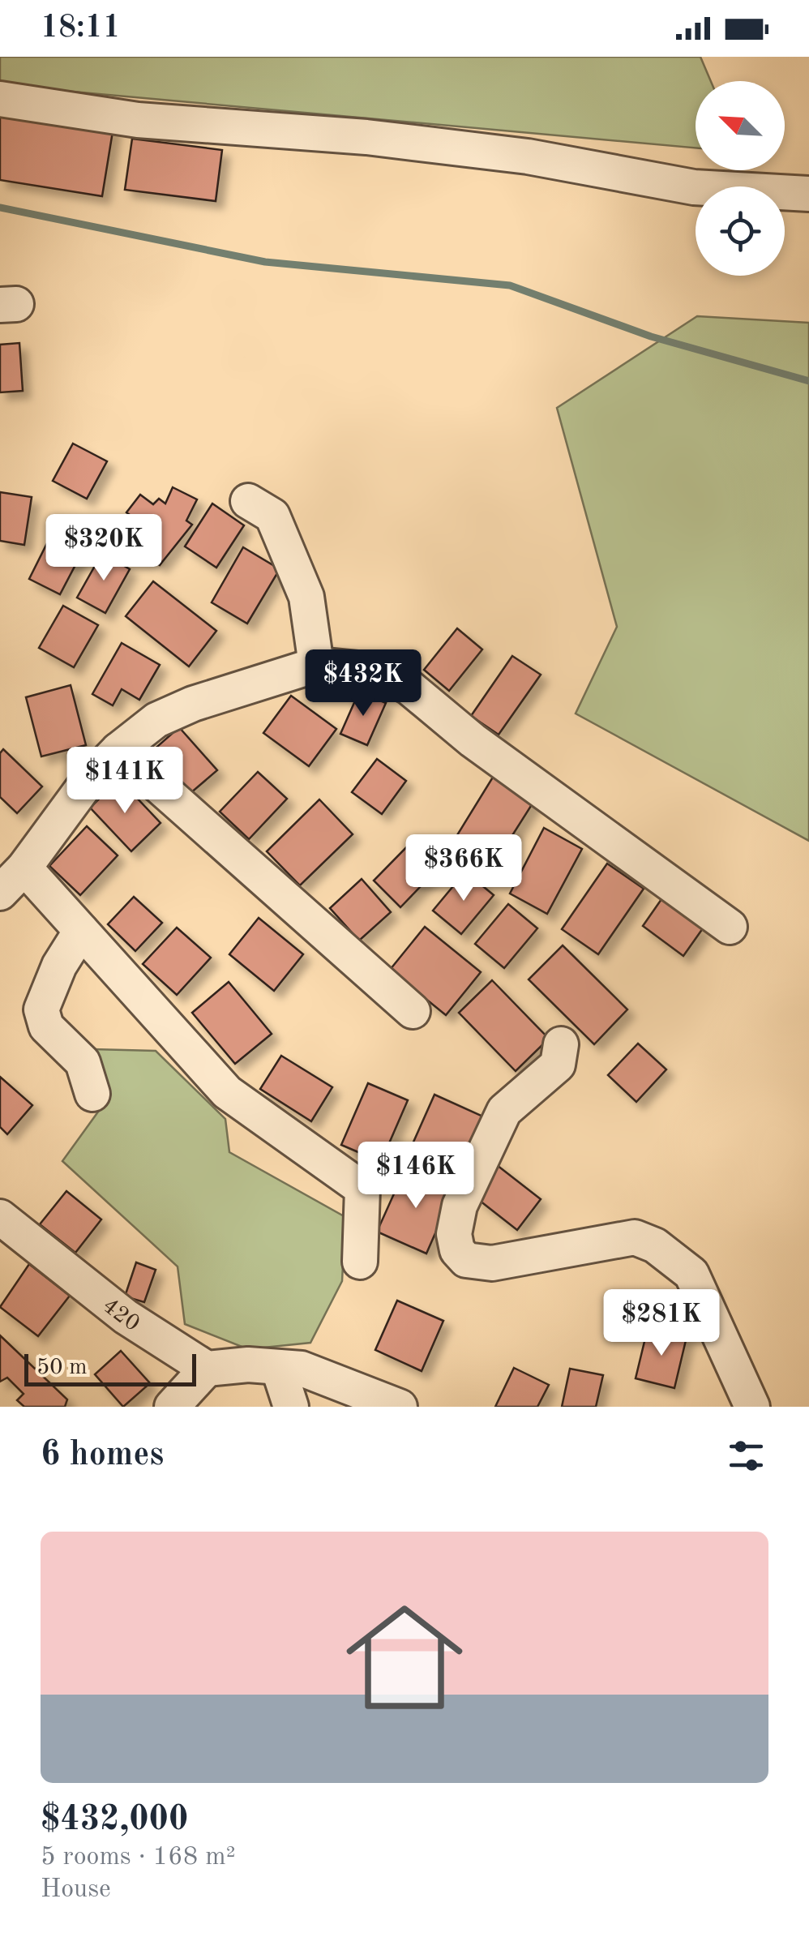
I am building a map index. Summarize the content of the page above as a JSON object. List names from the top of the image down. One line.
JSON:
{"streets":{"street":["420"]},"scale_bar":"50 m","north":"top left","page":{"status":"18:11","price":["$320K","$432K","$141K","$366K","$146K","$281K"],"scale":"50 m","heading":"6 homes","list":[{"name":"$432,000","note":"5 rooms · 168 m² · House"}]}}
